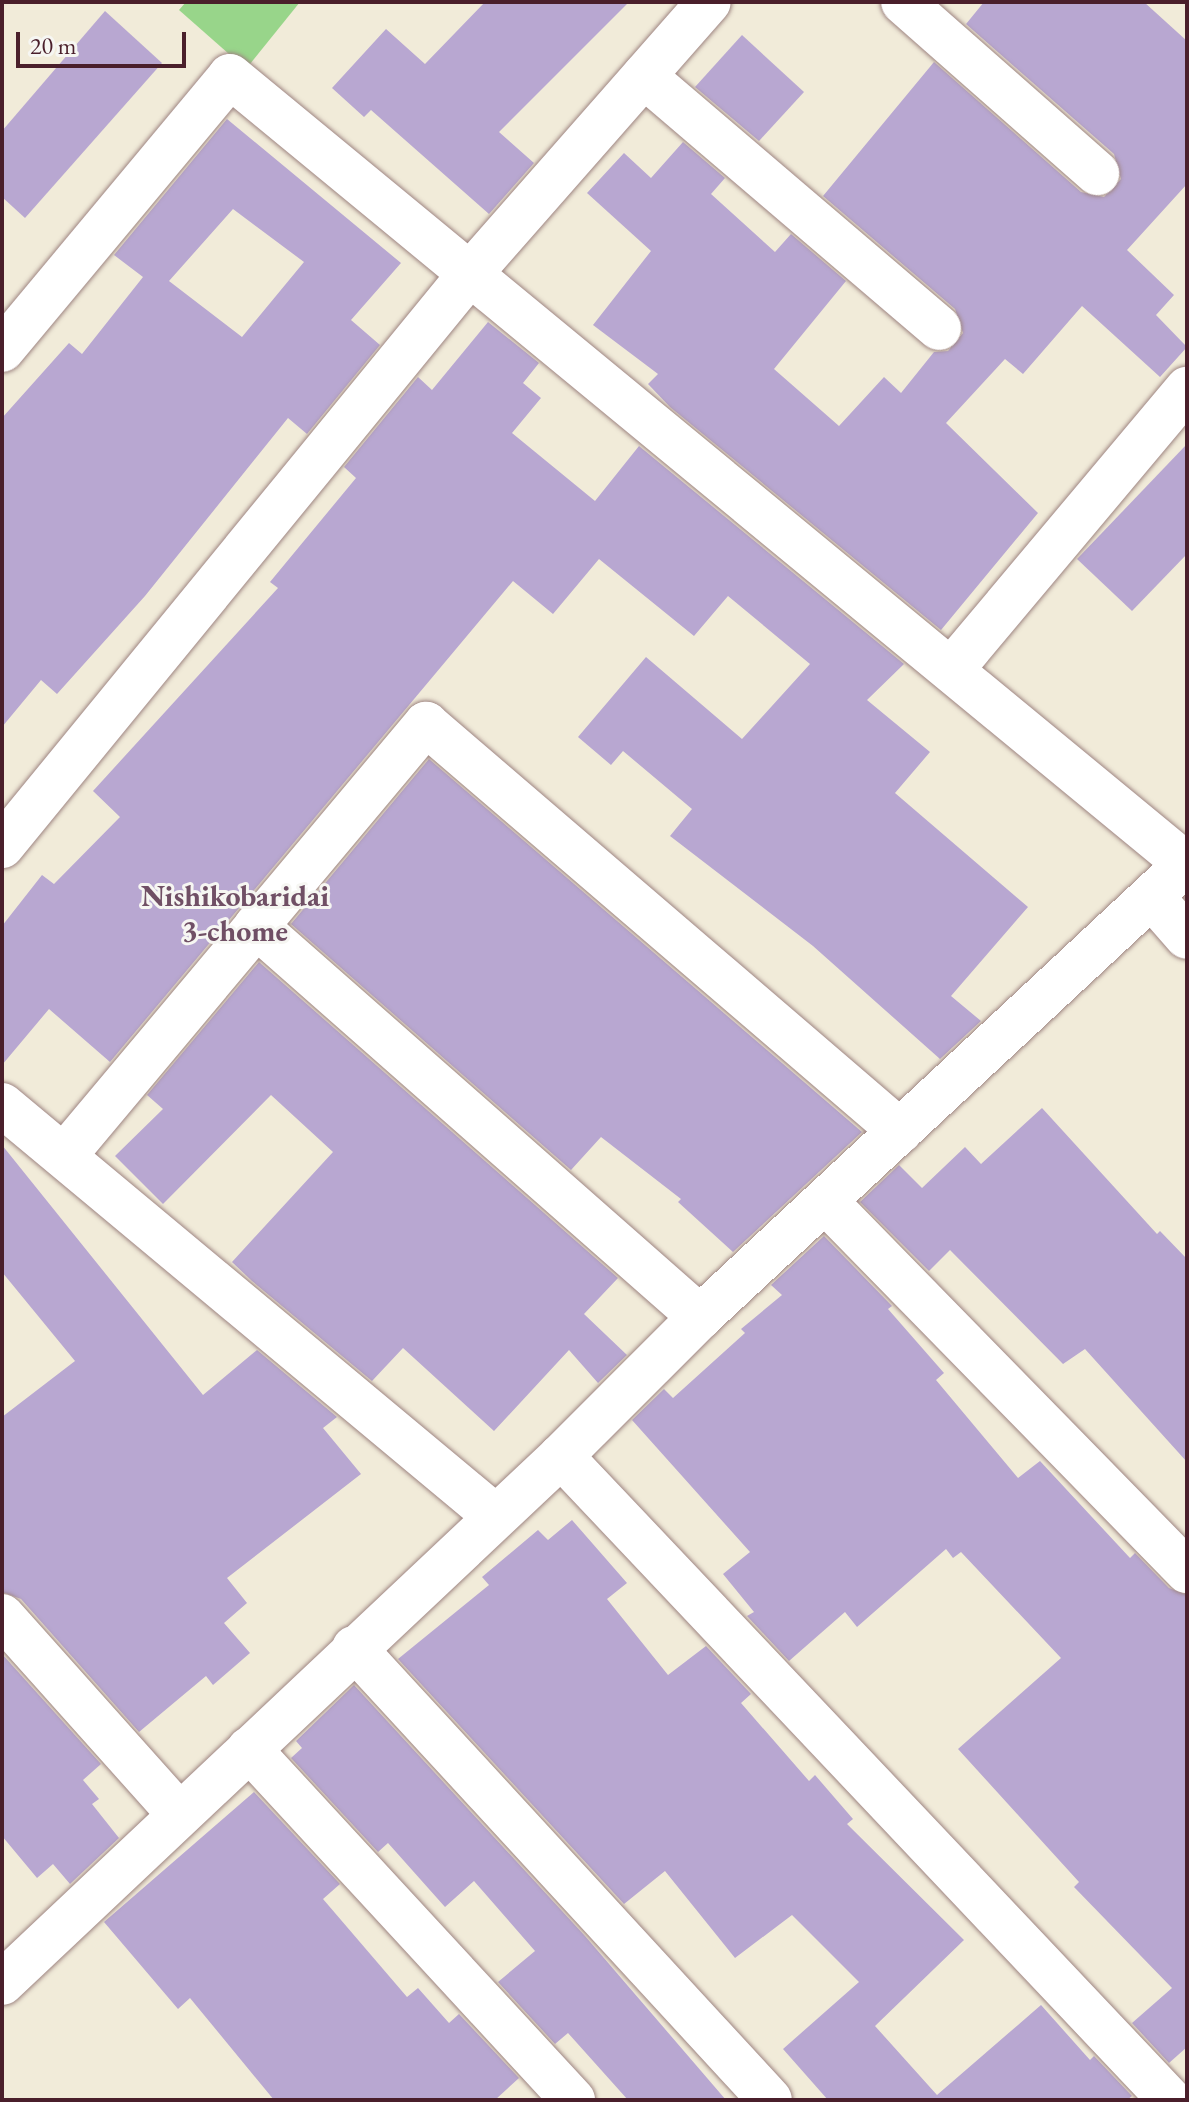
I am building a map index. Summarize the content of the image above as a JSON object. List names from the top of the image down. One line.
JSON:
{"districts":["Nishikobaridai 3-chome"],"scale_bar":"20 m"}
